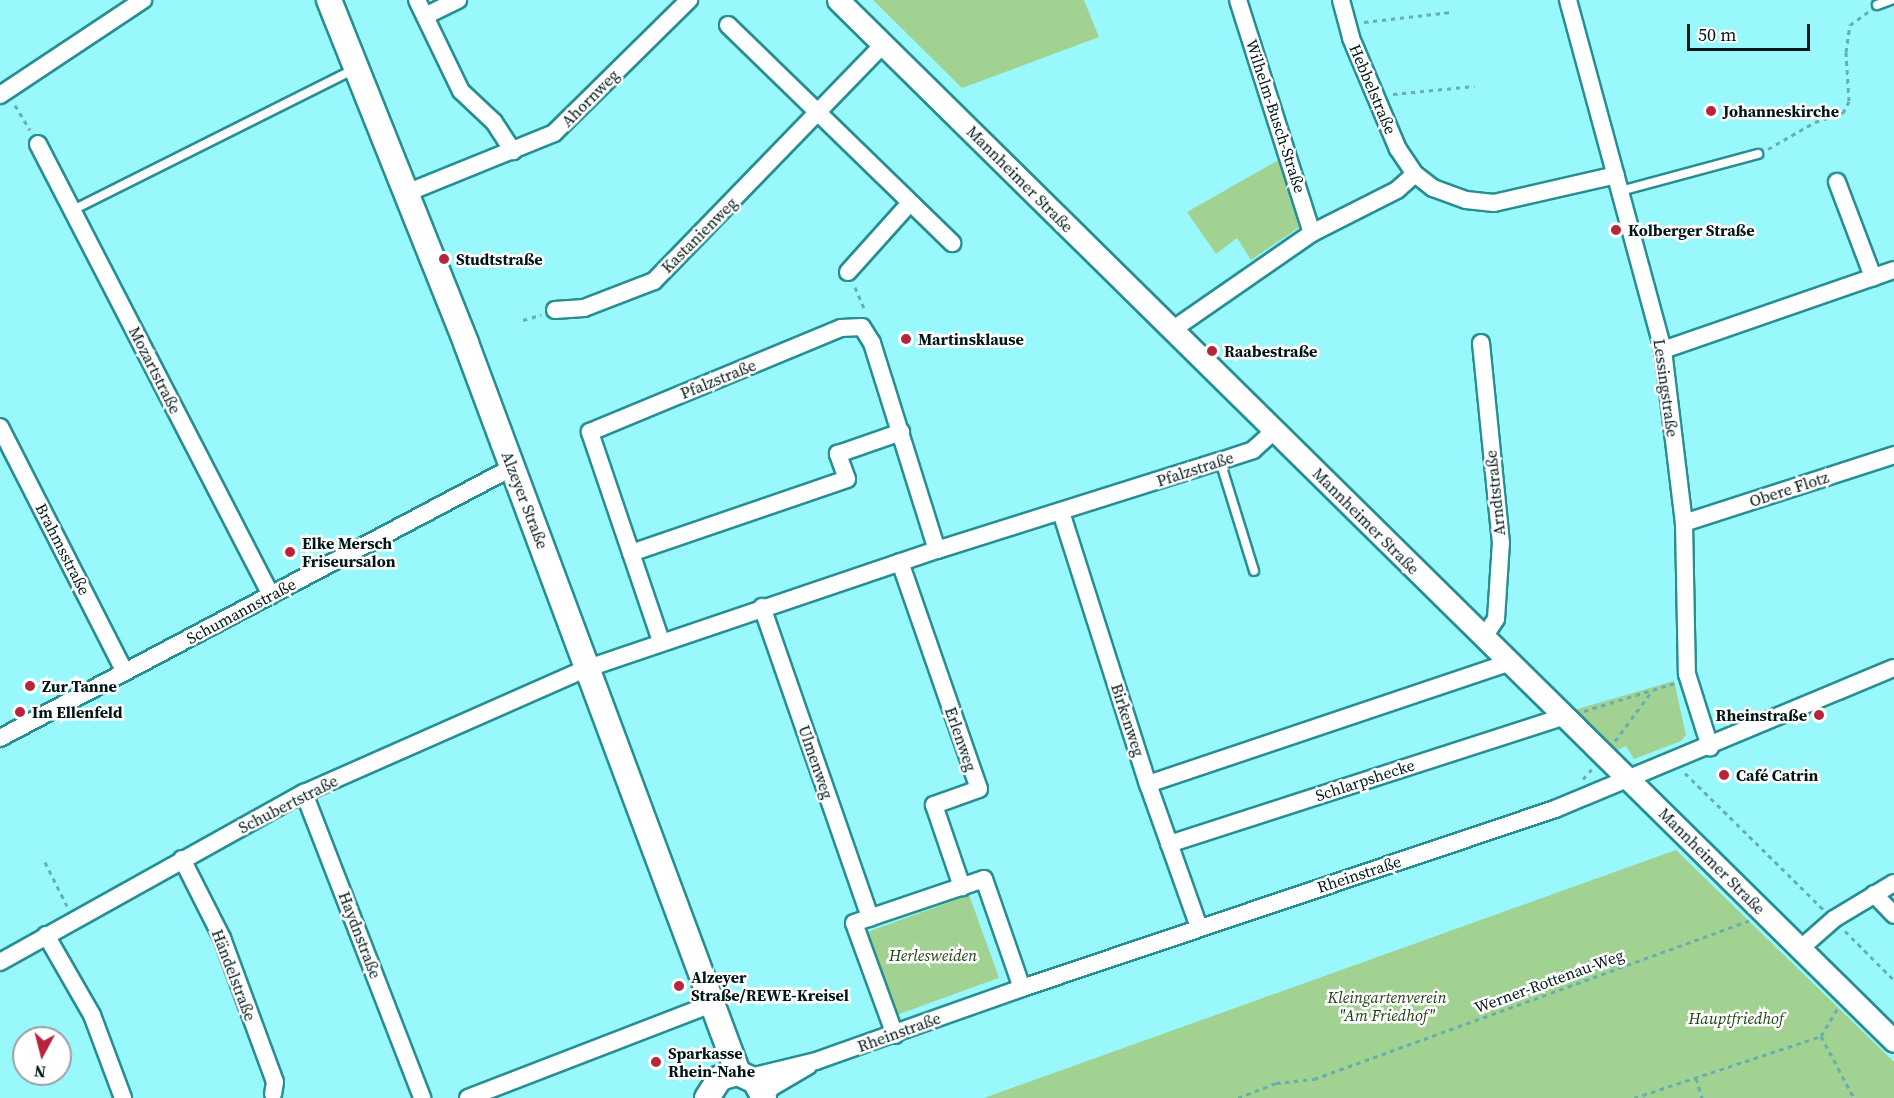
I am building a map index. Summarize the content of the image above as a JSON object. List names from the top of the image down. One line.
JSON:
{"streets":{"main road":["Alzeyer Straße"],"street":["Hebbelstraße","Ahornweg","Wilhelm-Busch-Straße","Mannheimer Straße","Kastanienweg","Mozartstraße","Pfalzstraße","Lessingstraße","Obere Flotz","Arndtstraße","Brahmsstraße","Schumannstraße","Birkenweg","Erlenweg","Ulmenweg","Schlarpshecke","Schubertstraße","Rheinstraße","Haydnstraße","Händelstraße"],"path":["Werner-Rottenau-Weg"]},"crossings":[["Ahornweg","Alzeyer Straße"],["Mannheimer Straße","Kastanienweg"],["Mannheimer Straße","Pfalzstraße"],["Mannheimer Straße","Arndtstraße"],["Mannheimer Straße","Schlarpshecke"],["Mannheimer Straße","Rheinstraße"],["Mannheimer Straße","Werner-Rottenau-Weg"],["Mozartstraße","Schumannstraße"],["Pfalzstraße","Alzeyer Straße"],["Pfalzstraße","Birkenweg"],["Pfalzstraße","Erlenweg"],["Pfalzstraße","Ulmenweg"],["Pfalzstraße","Schubertstraße"],["Lessingstraße","Obere Flotz"],["Lessingstraße","Rheinstraße"],["Alzeyer Straße","Schumannstraße"],["Alzeyer Straße","Schubertstraße"],["Alzeyer Straße","Rheinstraße"],["Brahmsstraße","Schumannstraße"],["Birkenweg","Schlarpshecke"],["Birkenweg","Rheinstraße"],["Schubertstraße","Haydnstraße"],["Schubertstraße","Händelstraße"]],"parks":["Herlesweiden","Kleingartenverein \"Am Friedhof\"","Hauptfriedhof"],"places":["Johanneskirche","Kolberger Straße","Studtstraße","Martinsklause","Raabestraße","Elke Mersch Friseursalon","Zur Tanne","Im Ellenfeld","Rheinstraße","Café Catrin","Alzeyer Straße/REWE-Kreisel","Sparkasse Rhein-Nahe"],"scale_bar":"50 m","north":"bottom"}
